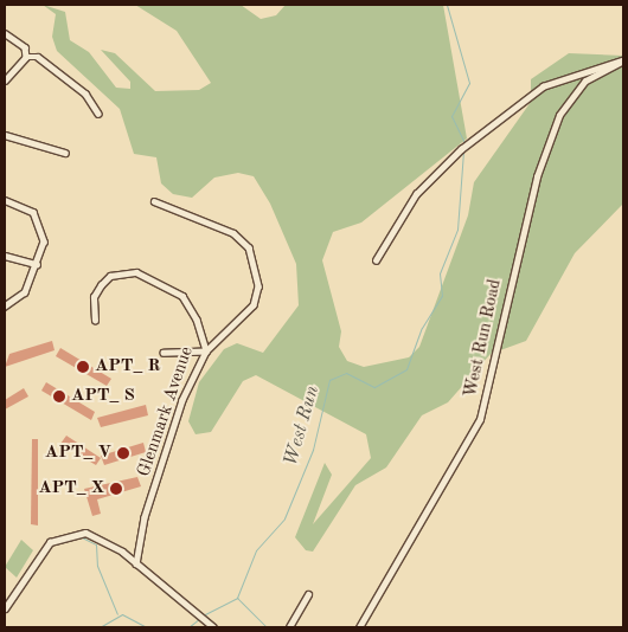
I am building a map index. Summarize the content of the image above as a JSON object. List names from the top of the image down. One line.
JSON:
{"streets":{"street":["West Run Road","Glenmark Avenue"]},"water":["West Run"],"places":["APT_ R","APT_ S","APT_ V","APT_ X"]}
